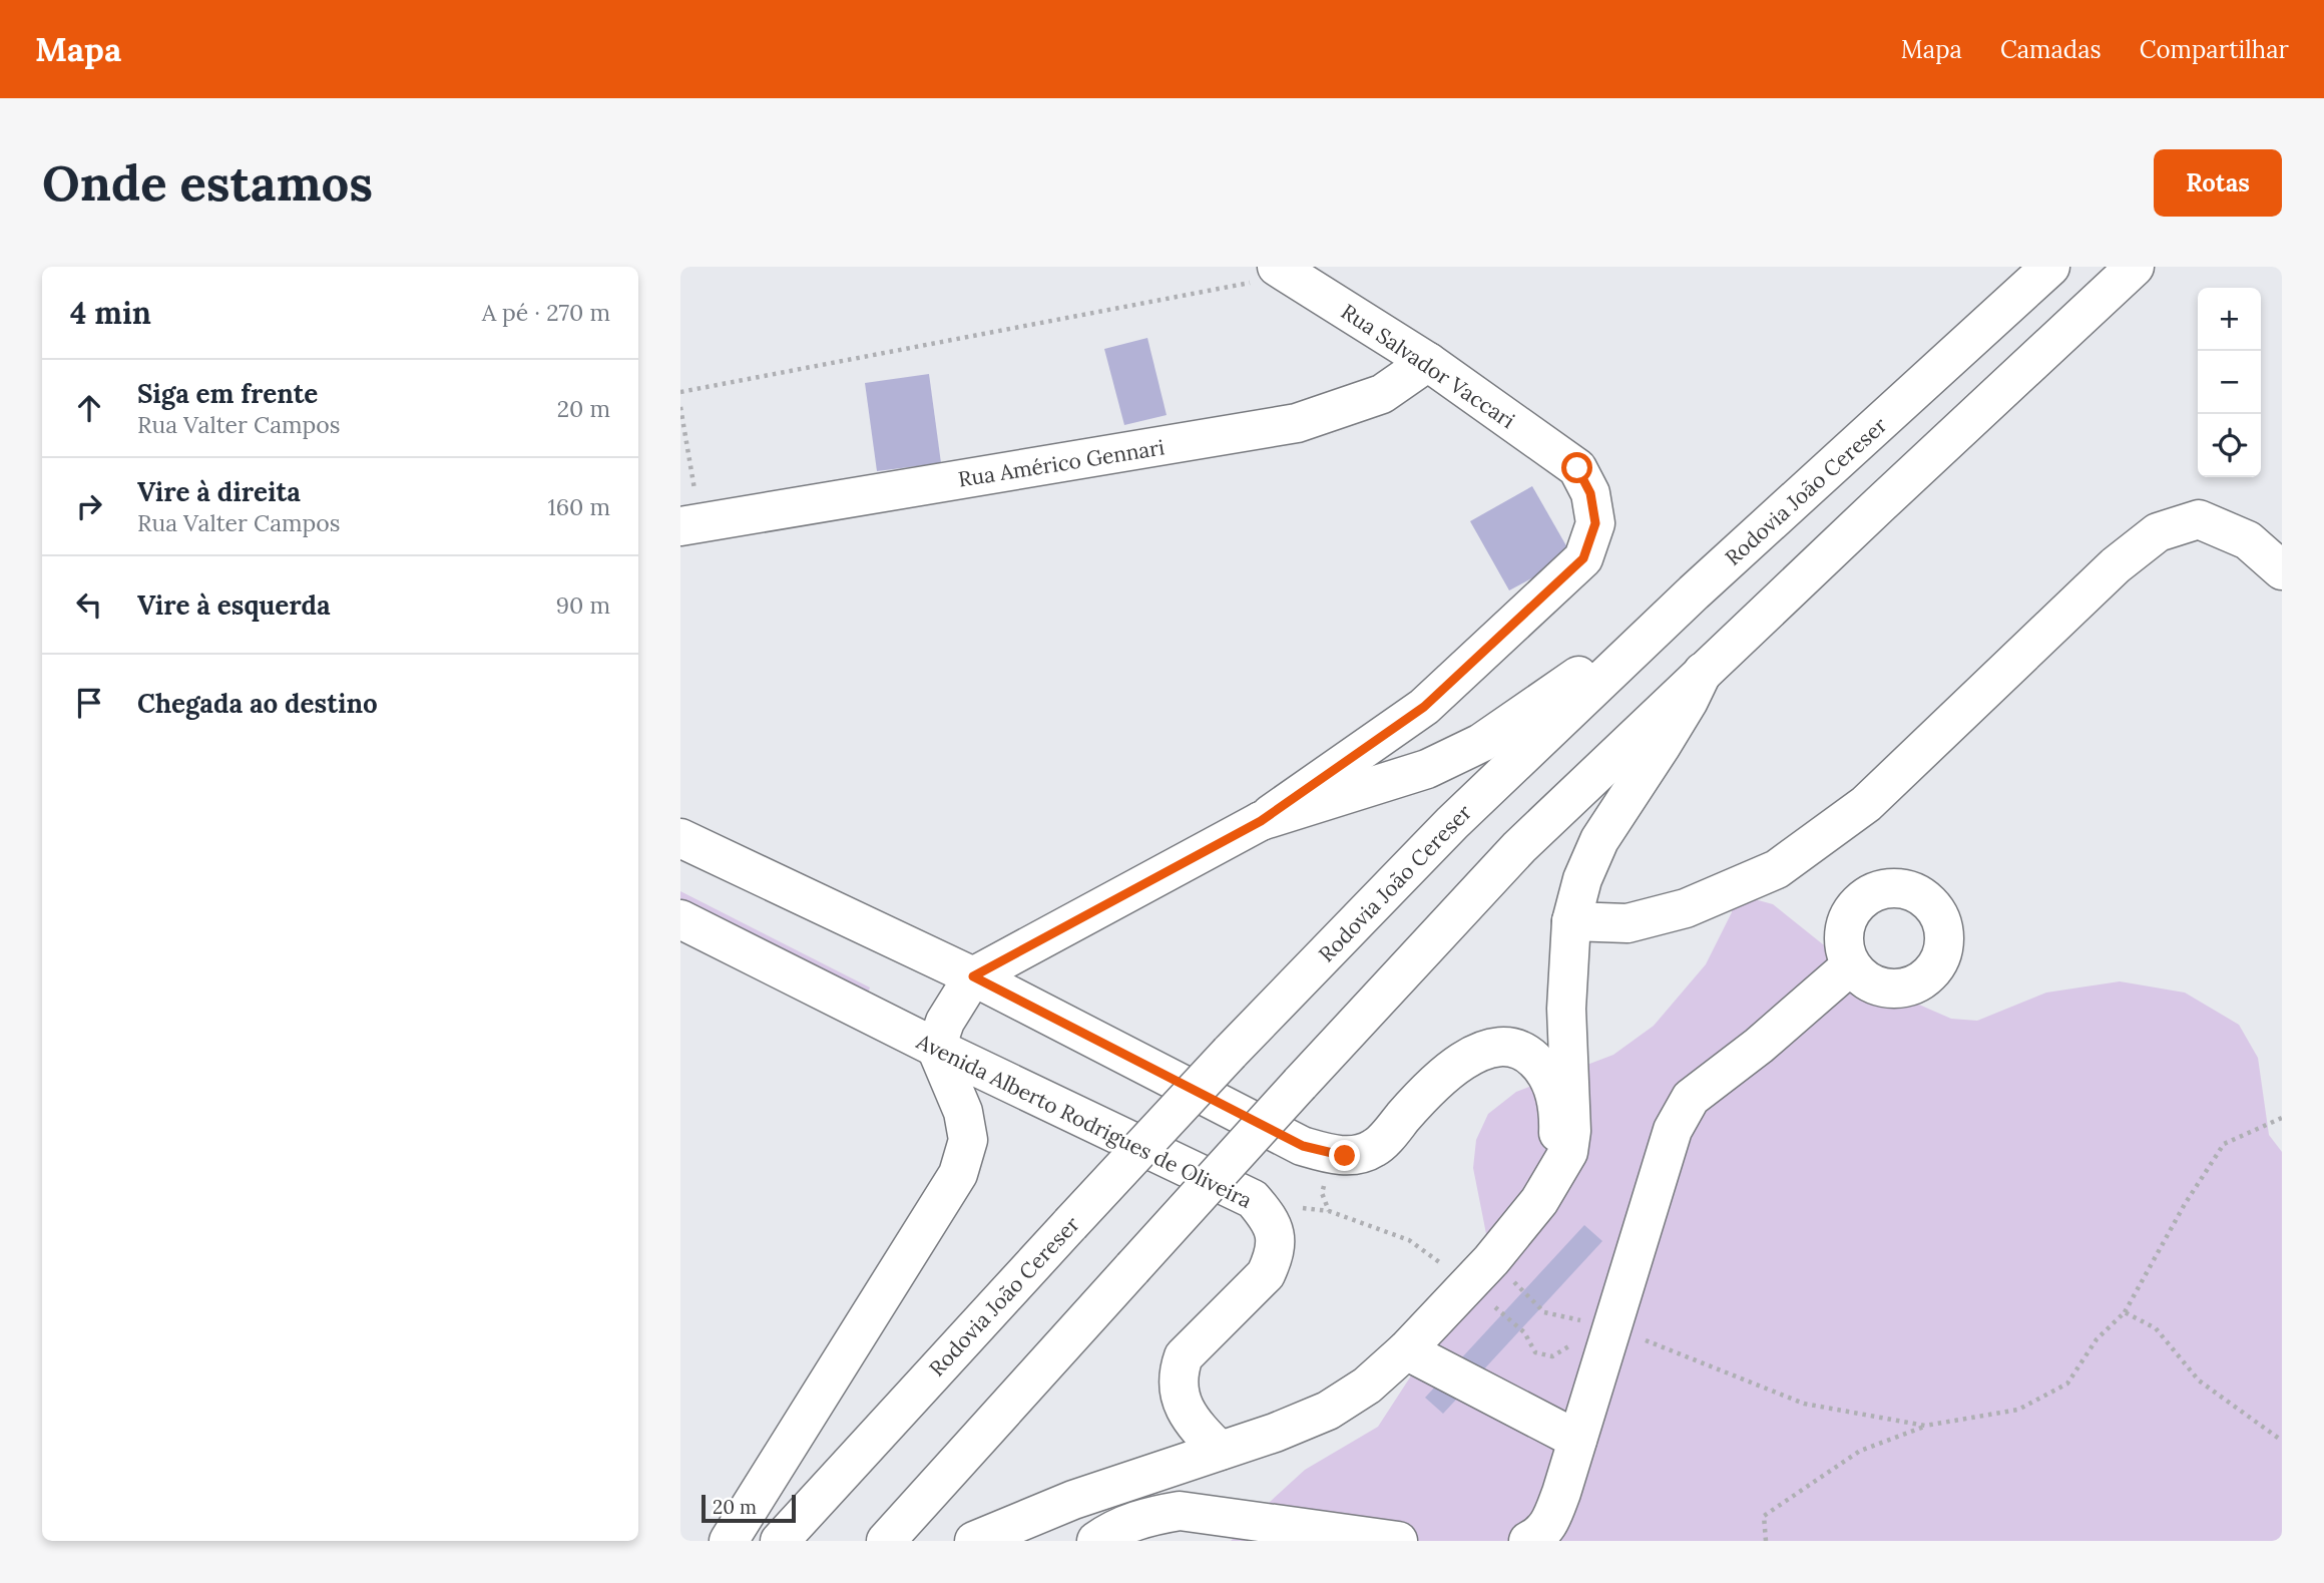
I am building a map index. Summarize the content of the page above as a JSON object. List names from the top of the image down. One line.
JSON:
{"streets":{"main road":["Rua Salvador Vaccari","Rua Américo Gennari","Rodovia João Cereser","Avenida Alberto Rodrigues de Oliveira"]},"crossings":[["Rua Salvador Vaccari","Rua Américo Gennari"]],"scale_bar":"20 m","page":{"header":"Mapa","nav":["Mapa","Camadas","Compartilhar"],"buttons":"Rotas","title":"Onde estamos","heading":["4 min","A pé · 270 m"],"map_buttons":["+","−"],"list":[["Siga em frente","Rua Valter Campos","20 m"],["Vire à direita","Rua Valter Campos","160 m"],["Vire à esquerda","90 m"],"Chegada ao destino"],"scale":"20 m"}}
